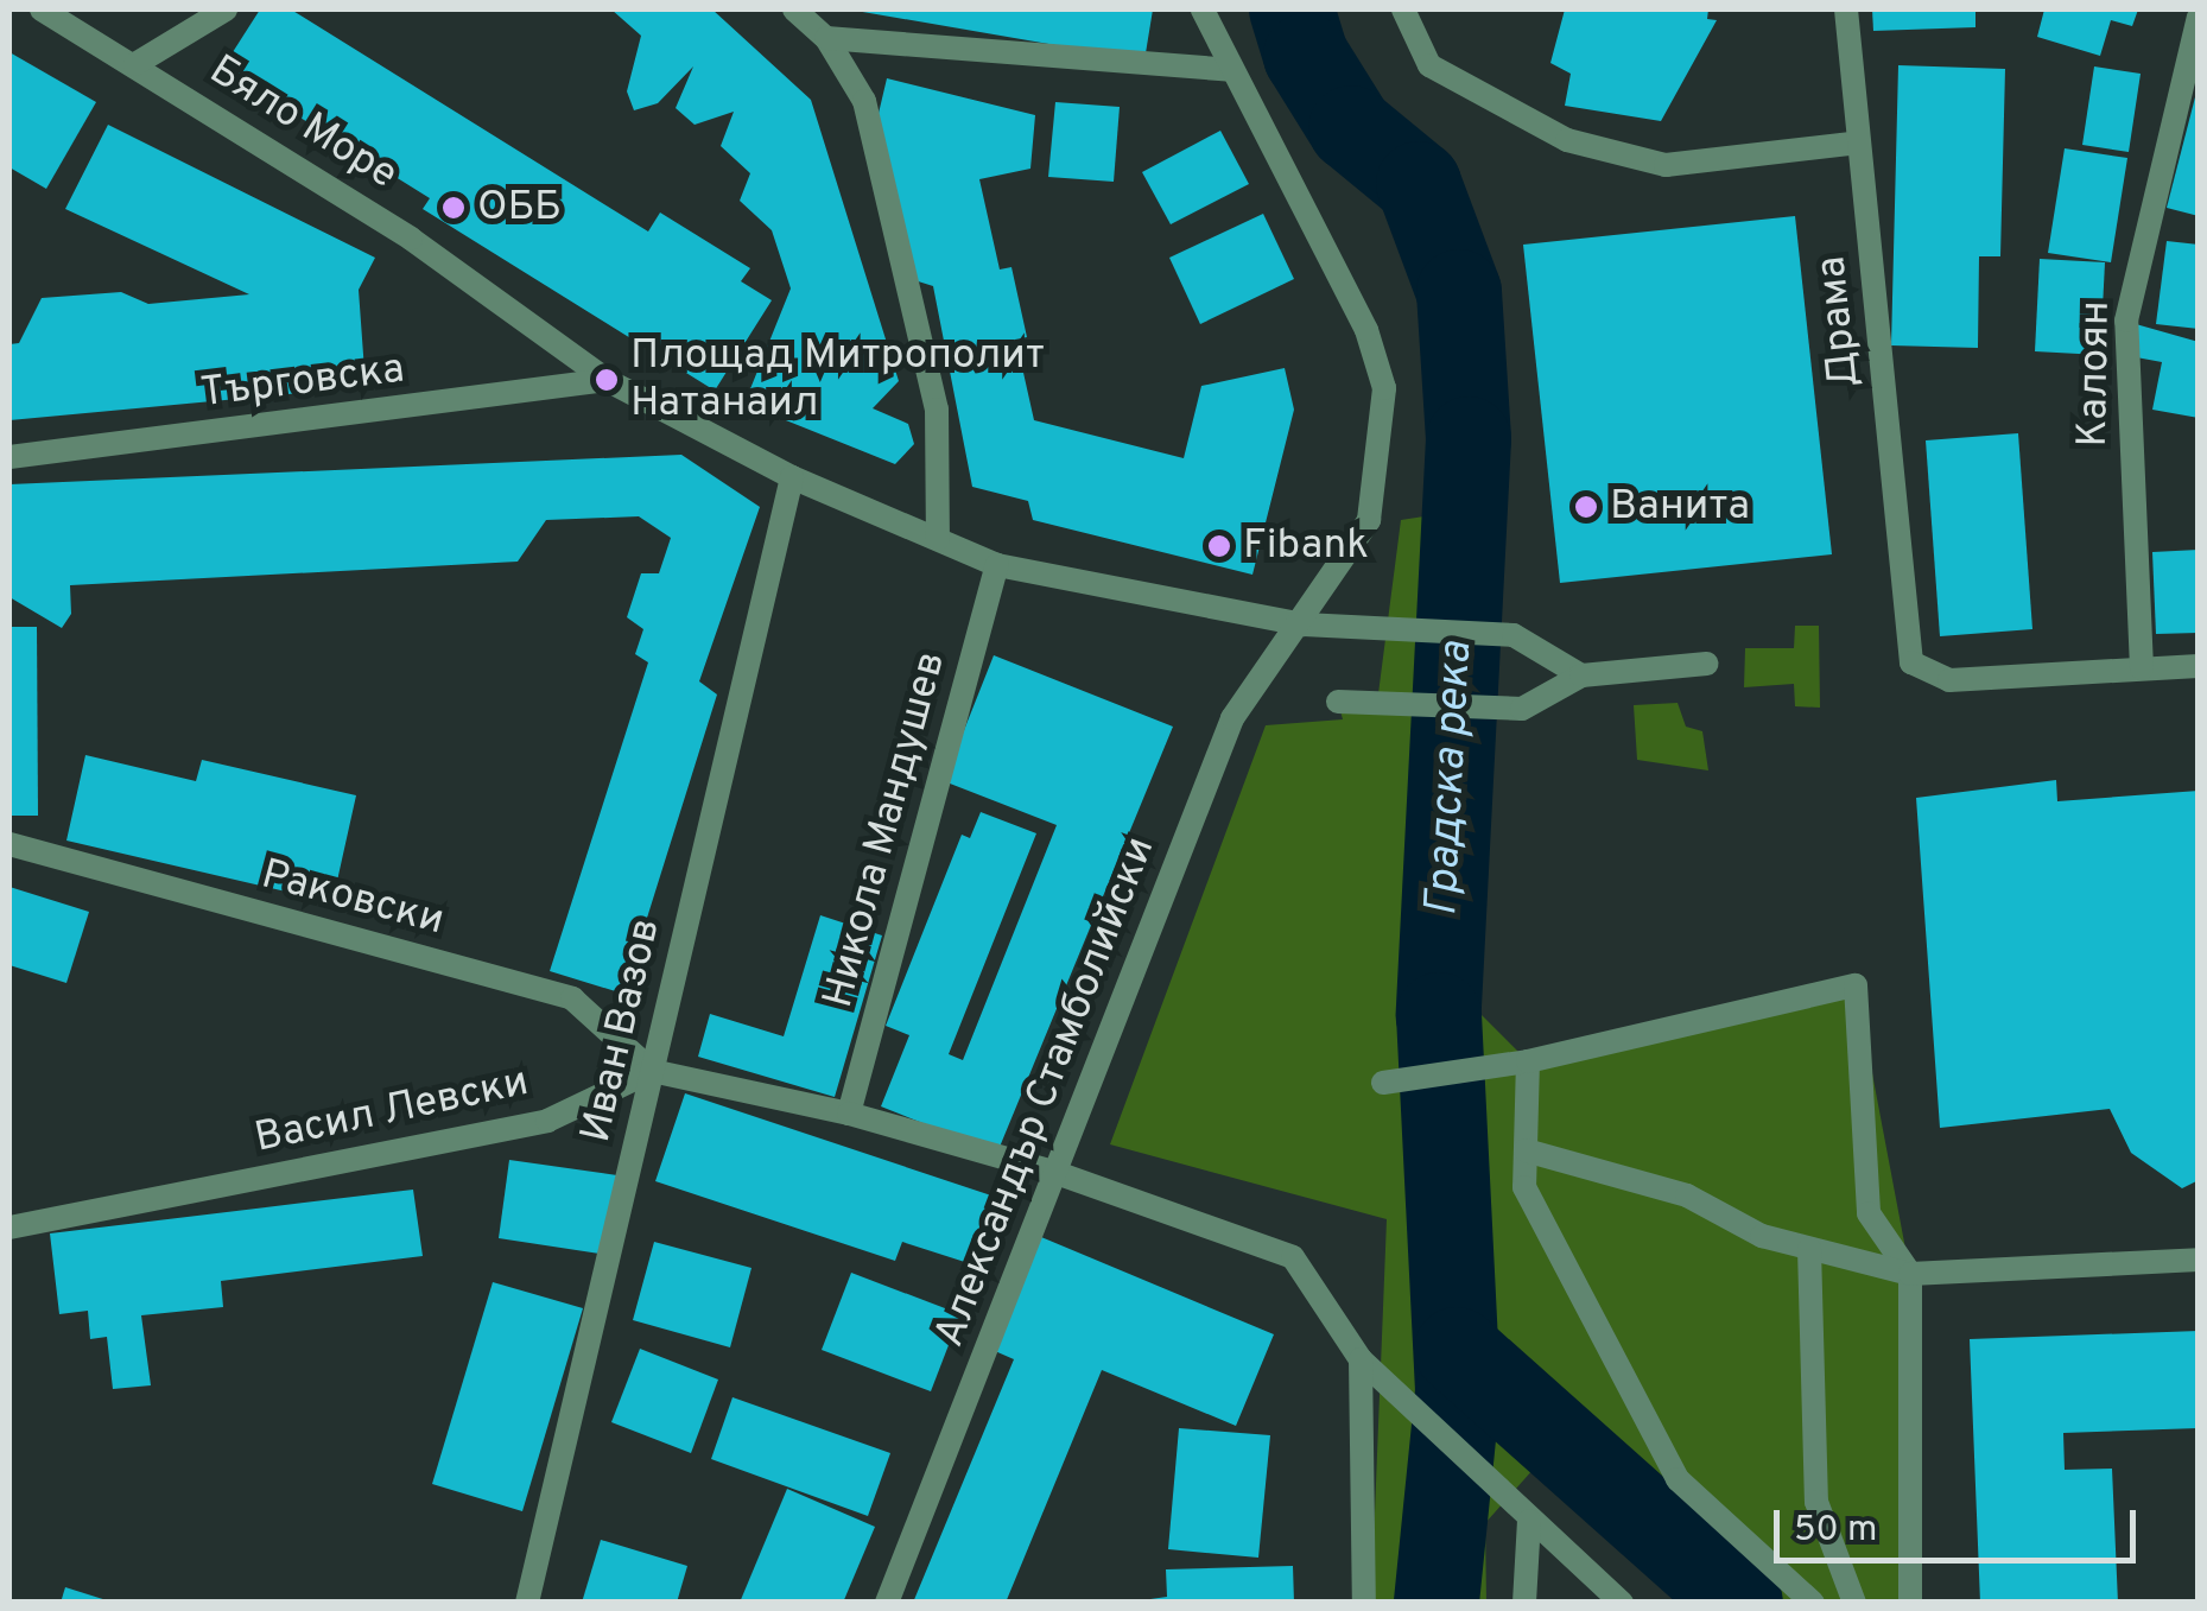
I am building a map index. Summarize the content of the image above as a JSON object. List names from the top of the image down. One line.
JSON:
{"streets":{"street":["Бяло Море","Драма","Калоян","Търговска","Никола Мандушев","Раковски","Иван Вазов","Александър Стамболийски","Васил Левски"]},"crossings":[["Бяло Море","Търговска"],["Бяло Море","Никола Мандушев"],["Бяло Море","Иван Вазов"],["Бяло Море","Александър Стамболийски"],["Драма","Калоян"],["Раковски","Иван Вазов"],["Раковски","Васил Левски"],["Иван Вазов","Васил Левски"]],"water":["Градска река"],"places":["ОББ","Площад Митрополит Натанаил","Ванита","Fibank"],"scale_bar":"50 m"}
